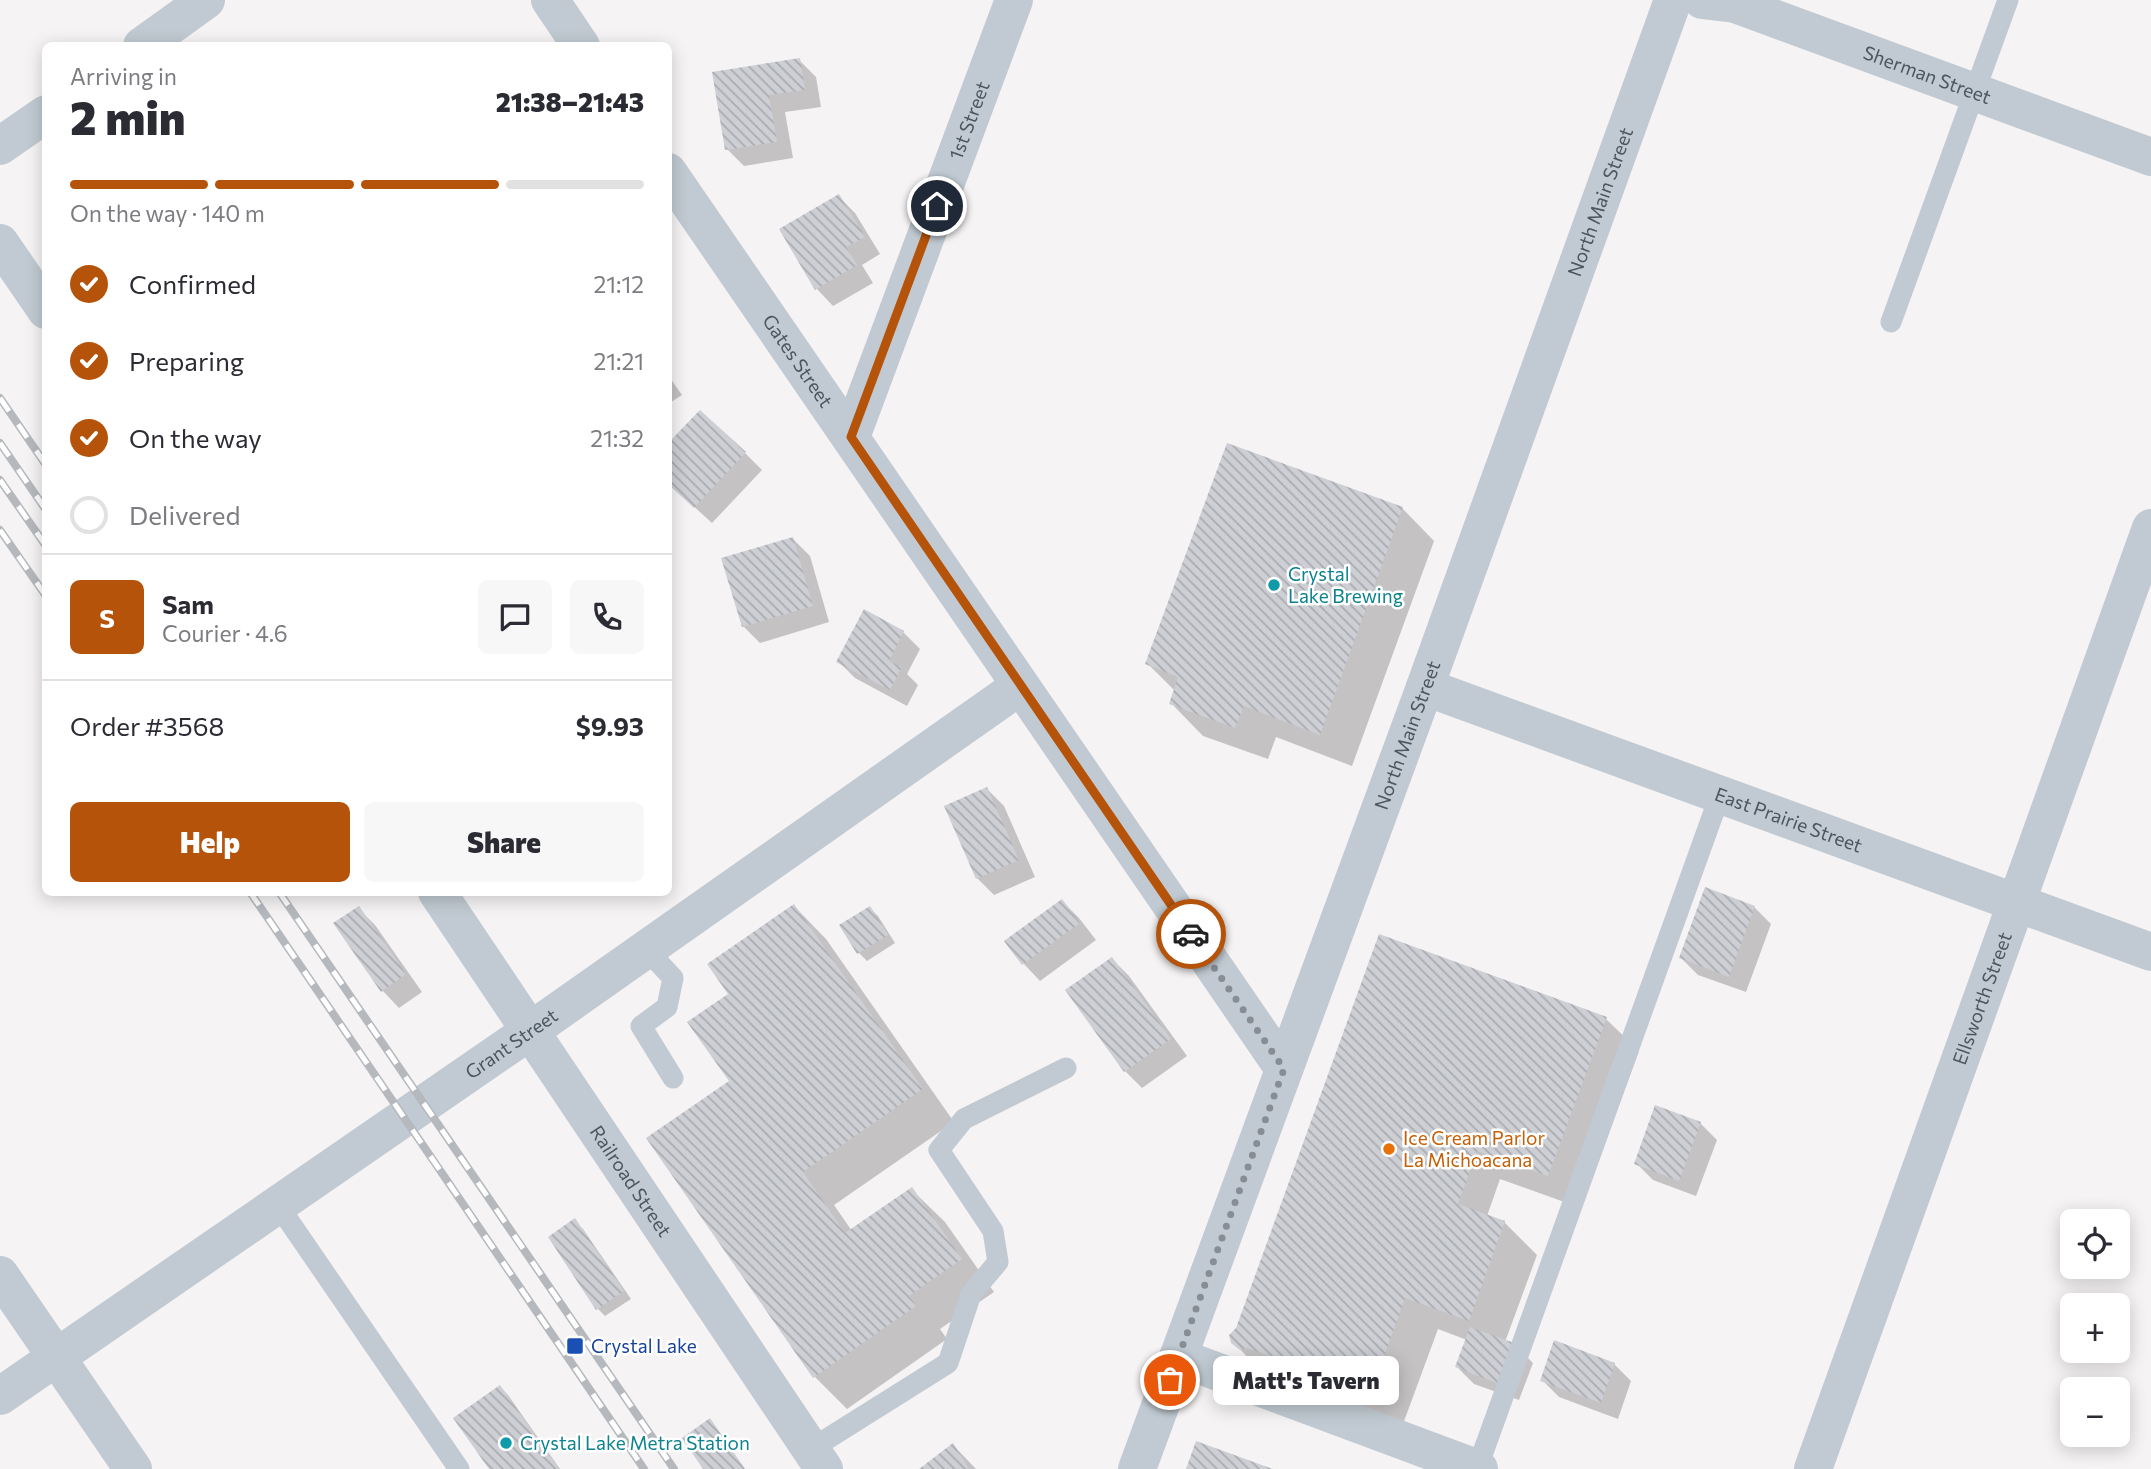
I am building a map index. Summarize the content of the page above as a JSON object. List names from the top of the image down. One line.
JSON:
{"streets":{"street":["Sherman Street","1st Street","North Main Street","Gates Street","East Prairie Street","Ellsworth Street","Grant Street","Railroad Street"]},"crossings":[["1st Street","Gates Street"],["North Main Street","Gates Street"],["North Main Street","East Prairie Street"],["Gates Street","Grant Street"],["East Prairie Street","Ellsworth Street"],["Grant Street","Railroad Street"]],"places":{"other":["Crystal Lake Brewing","Ice Cream Parlor La Michoacana","Matt's Tavern","Crystal Lake Metra Station"],"transit":["Crystal Lake"]},"page":{"heading":["2 min","Arriving in","21:38–21:43"],"panel":["Sam","Courier · 4.6","Order #3568","$9.93"],"bar":"On the way · 140 m","list":[["Confirmed","21:12"],["Preparing","21:21"],["On the way","21:32"],"Delivered"],"round":"S","buttons":["Help","Share"],"map_buttons":["+","−"],"bubble":"Matt's Tavern"}}
